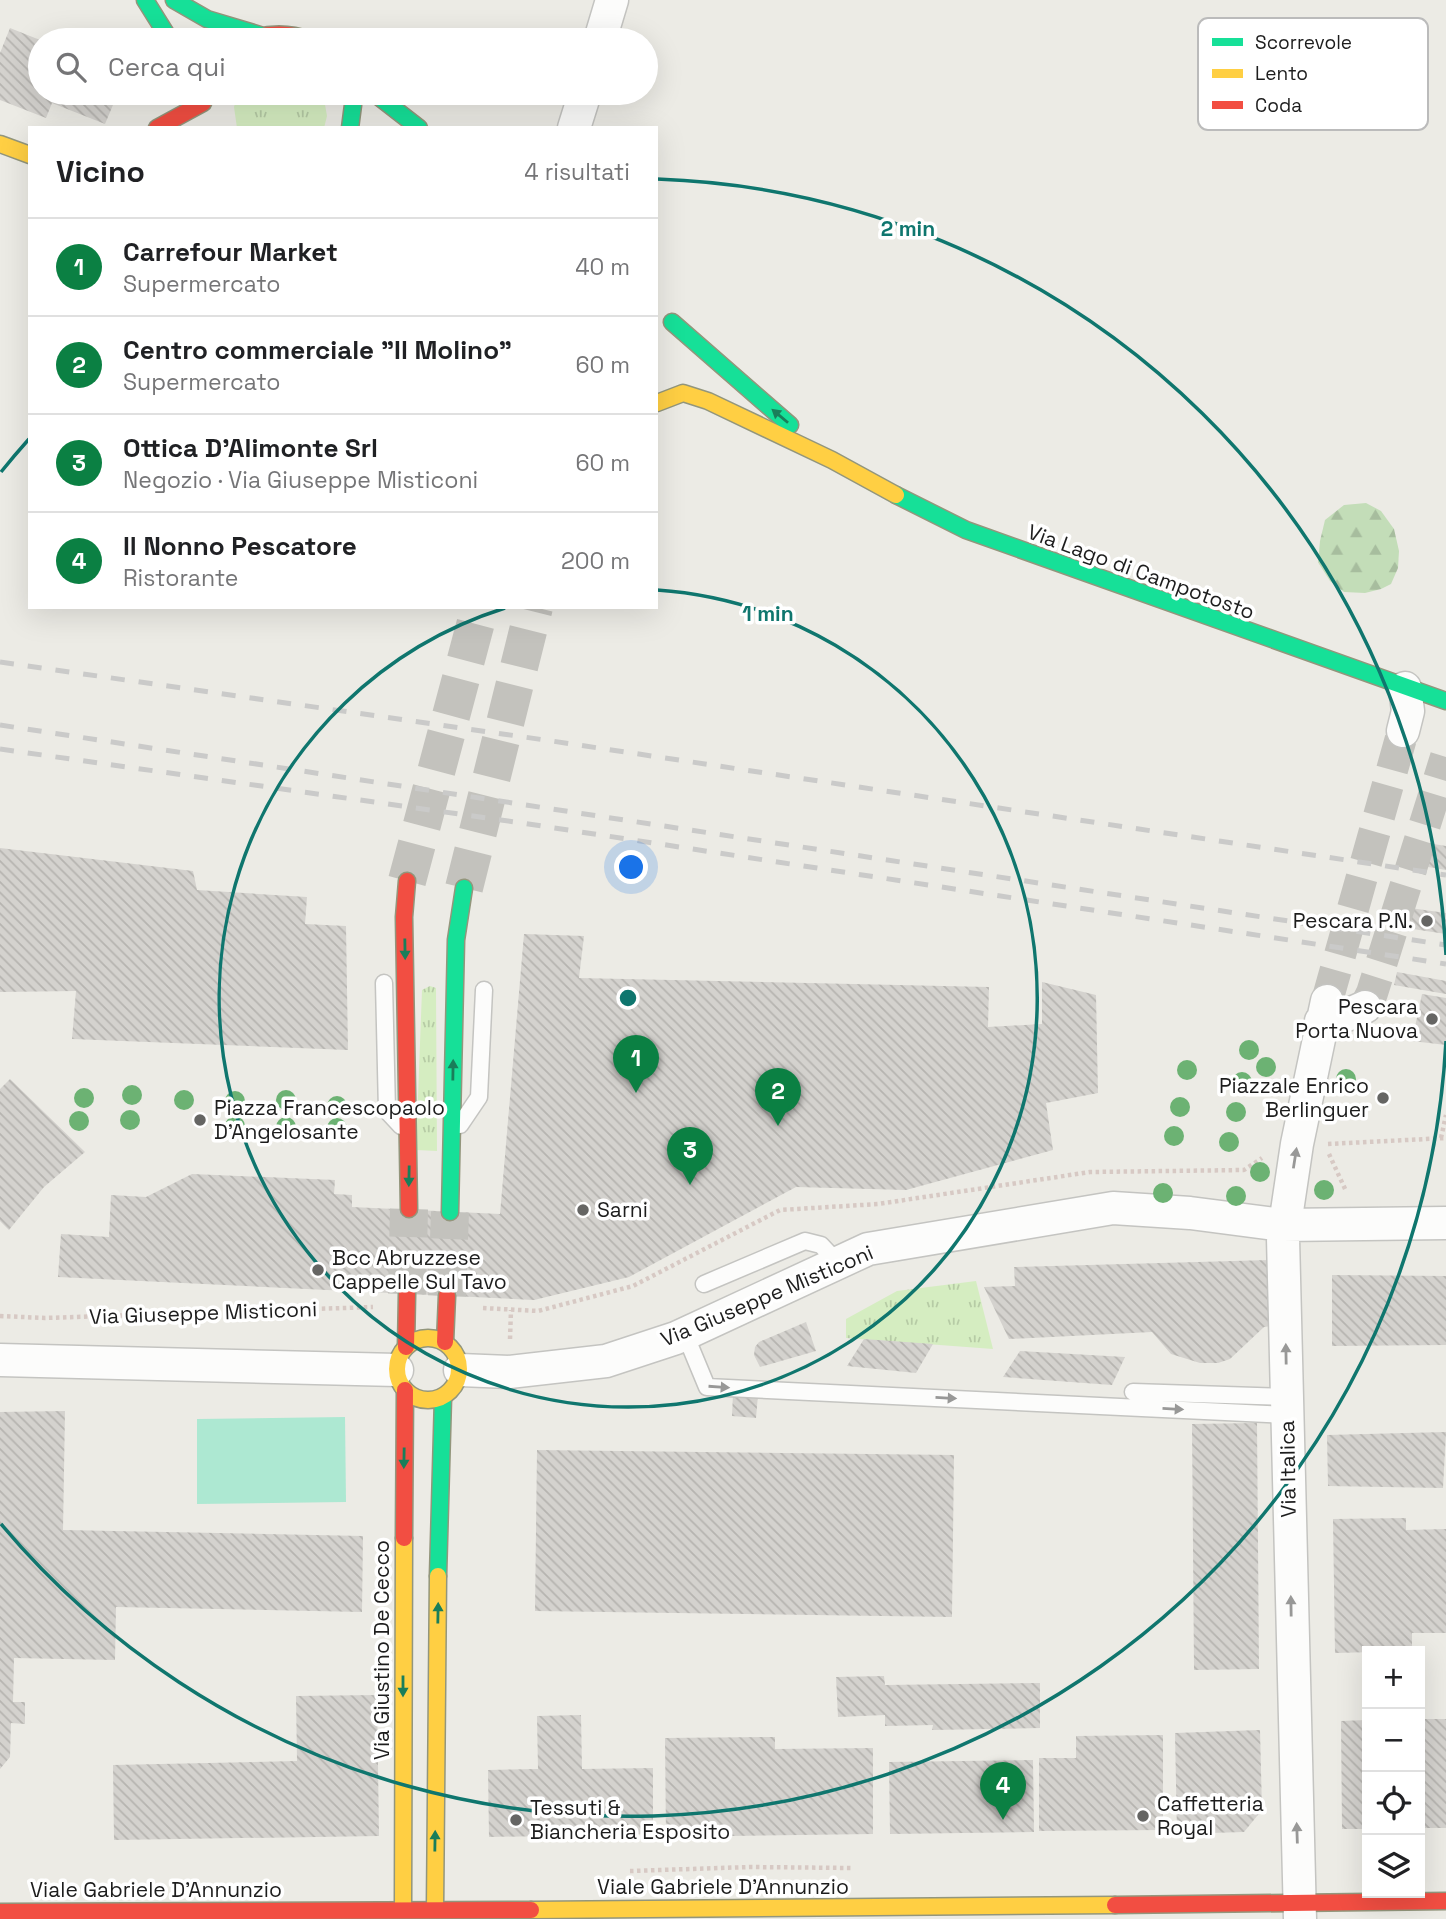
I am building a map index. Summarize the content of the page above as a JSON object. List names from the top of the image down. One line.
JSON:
{"streets":{"street":["Via Lago di Campotosto","Via Giuseppe Misticoni","Via Italica","Via Giustino De Cecco","Viale Gabriele D'Annunzio"]},"crossings":[["Via Giuseppe Misticoni","Via Italica"],["Via Giuseppe Misticoni","Via Giustino De Cecco"],["Via Italica","Viale Gabriele D'Annunzio"],["Via Giustino De Cecco","Viale Gabriele D'Annunzio"]],"one_way":["Via Italica"],"places":["Pescara P.N.","Pescara Porta Nuova","Piazzale Enrico Berlinguer","Piazza Francescopaolo D'Angelosante","Sarni","Bcc Abruzzese Cappelle Sul Tavo","Caffetteria Royal","Tessuti & Biancheria Esposito"],"legend":["Scorrevole","Lento","Coda"],"page":{"search":"Cerca qui","heading":["Vicino","4 risultati"],"list":[{"mark":"1","name":"Carrefour Market","note":"Supermercato","value":"40 m"},{"mark":"2","name":"Centro commerciale \"Il Molino\"","note":"Supermercato","value":"60 m"},{"mark":"3","name":"Ottica D'Alimonte Srl","note":"Negozio · Via Giuseppe Misticoni","value":"60 m"},{"mark":"4","name":"Il Nonno Pescatore","note":"Ristorante","value":"200 m"}],"pins":["1","2","3","4"],"map_buttons":["+","−"]},"rings":["2 min","1 min"]}
